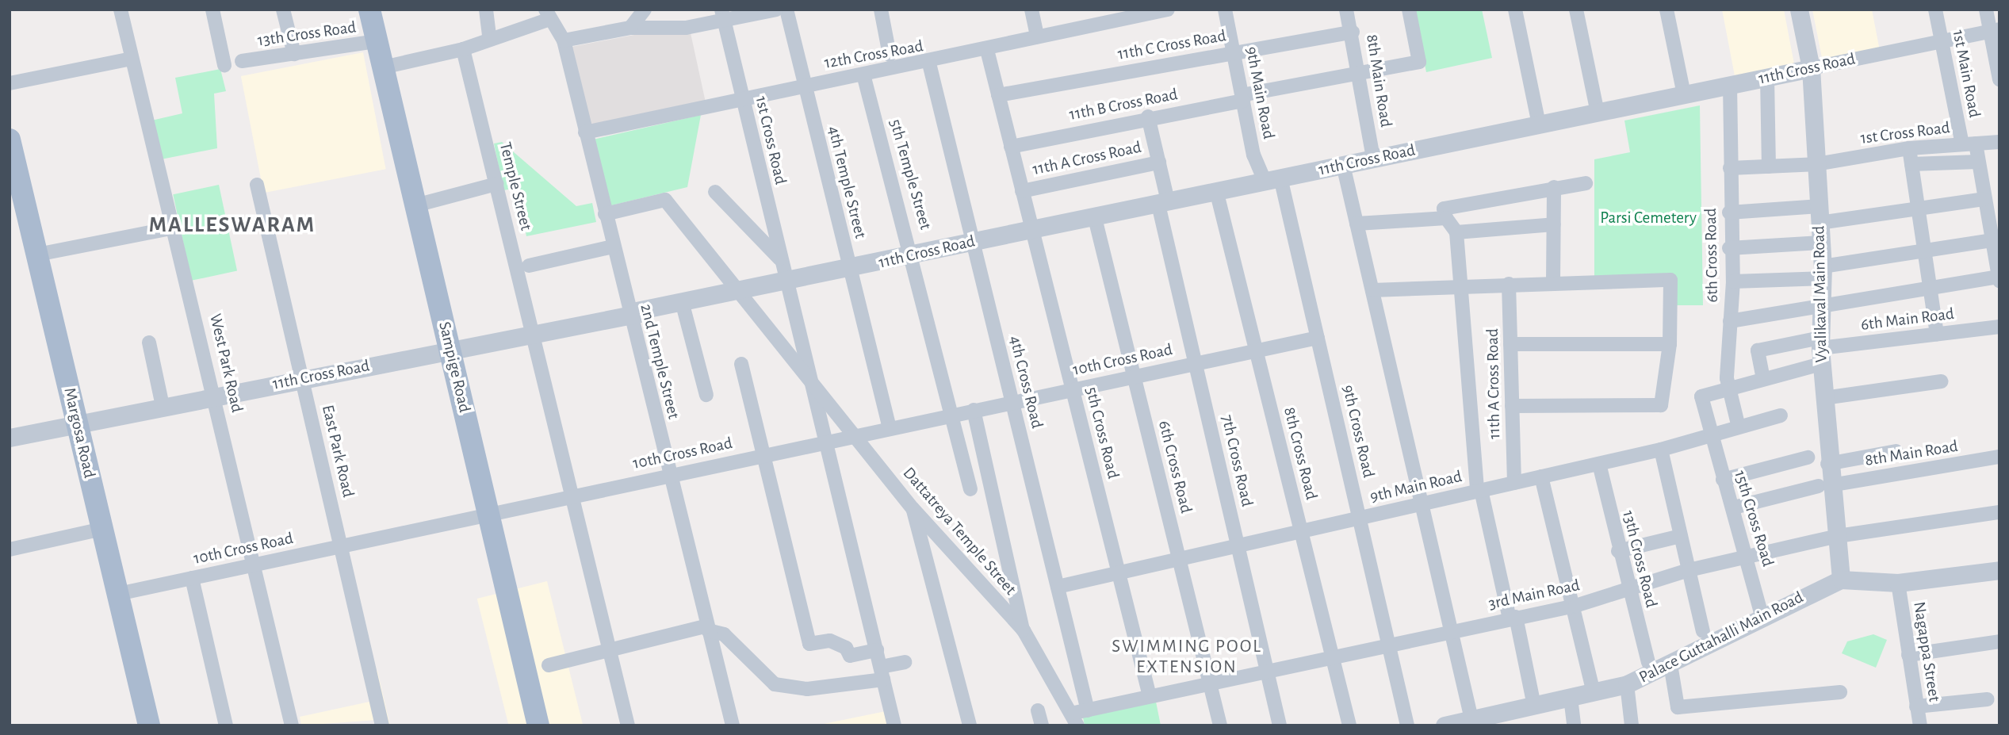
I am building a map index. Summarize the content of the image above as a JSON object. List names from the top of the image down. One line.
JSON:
{"streets":{"main road":["Sampige Road","Margosa Road"],"street":["13th Cross Road","11th C Cross Road","12th Cross Road","11th Cross Road","1st Main Road","8th Main Road","9th Main Road","11th B Cross Road","1st Cross Road","11th A Cross Road","5th Temple Street","4th Temple Street","Temple Street","6th Cross Road","Vyalikaval Main Road","6th Main Road","10th Cross Road","2nd Temple Street","West Park Road","4th Cross Road","9th Cross Road","5th Cross Road","East Park Road","8th Cross Road","7th Cross Road","15th Cross Road","Dattatreya Temple Street","3rd Main Road","Palace Guttahalli Main Road","Nagappa Street"]},"crossings":[["13th Cross Road","9th Main Road"],["13th Cross Road","Sampige Road"],["13th Cross Road","3rd Main Road"],["11th C Cross Road","8th Main Road"],["11th C Cross Road","9th Main Road"],["11th C Cross Road","5th Cross Road"],["12th Cross Road","1st Cross Road"],["12th Cross Road","5th Temple Street"],["12th Cross Road","4th Temple Street"],["12th Cross Road","2nd Temple Street"],["12th Cross Road","4th Cross Road"],["12th Cross Road","5th Cross Road"],["11th Cross Road","1st Main Road"],["11th Cross Road","8th Main Road"],["11th Cross Road","9th Main Road"],["11th Cross Road","1st Cross Road"],["11th Cross Road","5th Temple Street"],["11th Cross Road","4th Temple Street"],["11th Cross Road","Temple Street"],["11th Cross Road","6th Cross Road"],["11th Cross Road","Vyalikaval Main Road"],["11th Cross Road","2nd Temple Street"],["11th Cross Road","West Park Road"],["11th Cross Road","Sampige Road"],["11th Cross Road","4th Cross Road"],["11th Cross Road","9th Cross Road"],["11th Cross Road","Margosa Road"],["11th Cross Road","5th Cross Road"],["11th Cross Road","East Park Road"],["11th Cross Road","8th Cross Road"],["11th Cross Road","7th Cross Road"],["11th Cross Road","Dattatreya Temple Street"],["1st Main Road","1st Cross Road"],["8th Main Road","11th B Cross Road"],["8th Main Road","Vyalikaval Main Road"],["8th Main Road","15th Cross Road"],["9th Main Road","11th B Cross Road"],["9th Main Road","11th A Cross Road"],["9th Main Road","6th Cross Road"],["9th Main Road","4th Cross Road"],["9th Main Road","9th Cross Road"],["9th Main Road","5th Cross Road"],["9th Main Road","8th Cross Road"],["9th Main Road","7th Cross Road"],["9th Main Road","15th Cross Road"],["11th B Cross Road","5th Cross Road"],["11th B Cross Road","7th Cross Road"],["1st Cross Road","6th Cross Road"],["1st Cross Road","Vyalikaval Main Road"],["11th A Cross Road","5th Cross Road"],["11th A Cross Road","7th Cross Road"],["5th Temple Street","10th Cross Road"],["4th Temple Street","10th Cross Road"],["Temple Street","10th Cross Road"],["6th Cross Road","10th Cross Road"],["6th Cross Road","15th Cross Road"],["6th Cross Road","3rd Main Road"],["Vyalikaval Main Road","6th Main Road"],["Vyalikaval Main Road","3rd Main Road"],["Vyalikaval Main Road","Palace Guttahalli Main Road"],["10th Cross Road","2nd Temple Street"],["10th Cross Road","West Park Road"],["10th Cross Road","Sampige Road"],["10th Cross Road","4th Cross Road"],["10th Cross Road","9th Cross Road"],["10th Cross Road","Margosa Road"],["10th Cross Road","5th Cross Road"],["10th Cross Road","East Park Road"],["10th Cross Road","8th Cross Road"],["10th Cross Road","7th Cross Road"],["10th Cross Road","Dattatreya Temple Street"],["2nd Temple Street","Dattatreya Temple Street"],["4th Cross Road","Dattatreya Temple Street"],["4th Cross Road","3rd Main Road"],["9th Cross Road","3rd Main Road"],["5th Cross Road","3rd Main Road"],["8th Cross Road","3rd Main Road"],["7th Cross Road","3rd Main Road"],["15th Cross Road","3rd Main Road"],["15th Cross Road","Palace Guttahalli Main Road"],["Dattatreya Temple Street","3rd Main Road"],["Palace Guttahalli Main Road","Nagappa Street"]],"districts":["MALLESWARAM","SWIMMING POOL EXTENSION"],"parks":["Parsi Cemetery"]}
